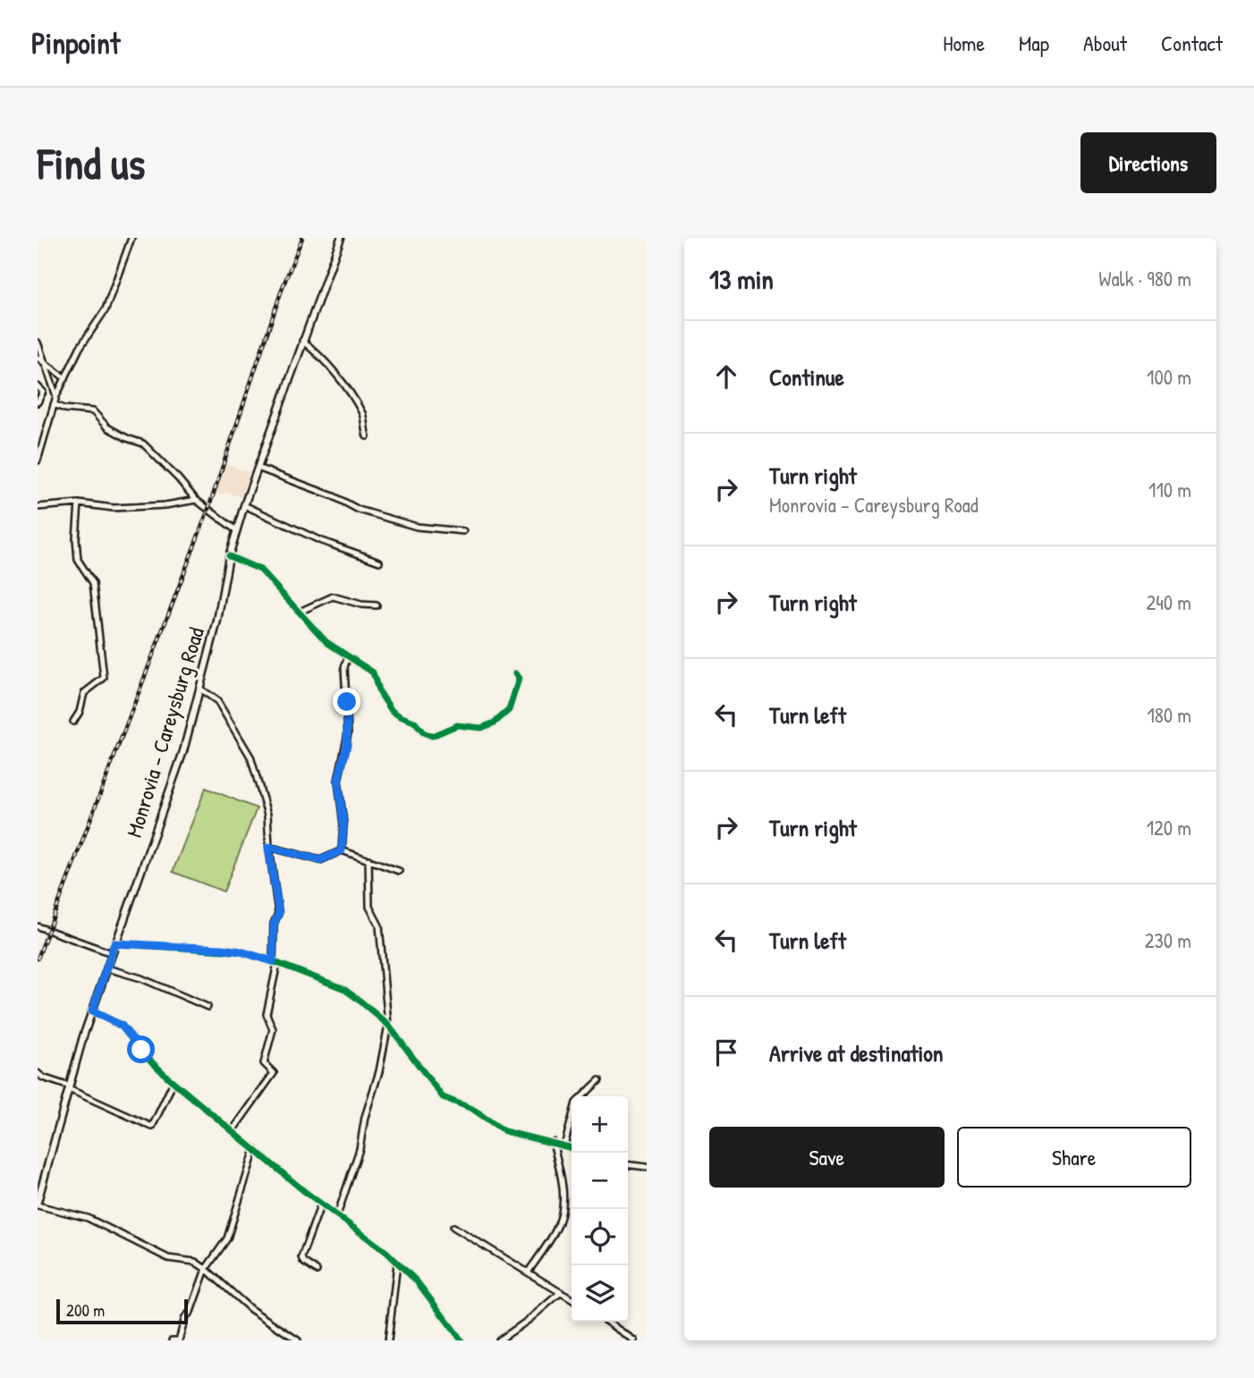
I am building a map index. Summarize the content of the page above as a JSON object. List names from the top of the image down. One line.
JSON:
{"streets":{"main road":["Monrovia - Careysburg Road"]},"scale_bar":"200 m","page":{"header":"Pinpoint","nav":["Home","Map","About","Contact"],"buttons":["Directions",["Save","Share"]],"title":"Find us","heading":["13 min","Walk · 980 m"],"list":[["Continue","100 m"],["Turn right","Monrovia - Careysburg Road","110 m"],["Turn right","240 m"],["Turn left","180 m"],["Turn right","120 m"],["Turn left","230 m"],"Arrive at destination"],"map_buttons":["+","−"],"scale":"200 m"}}
